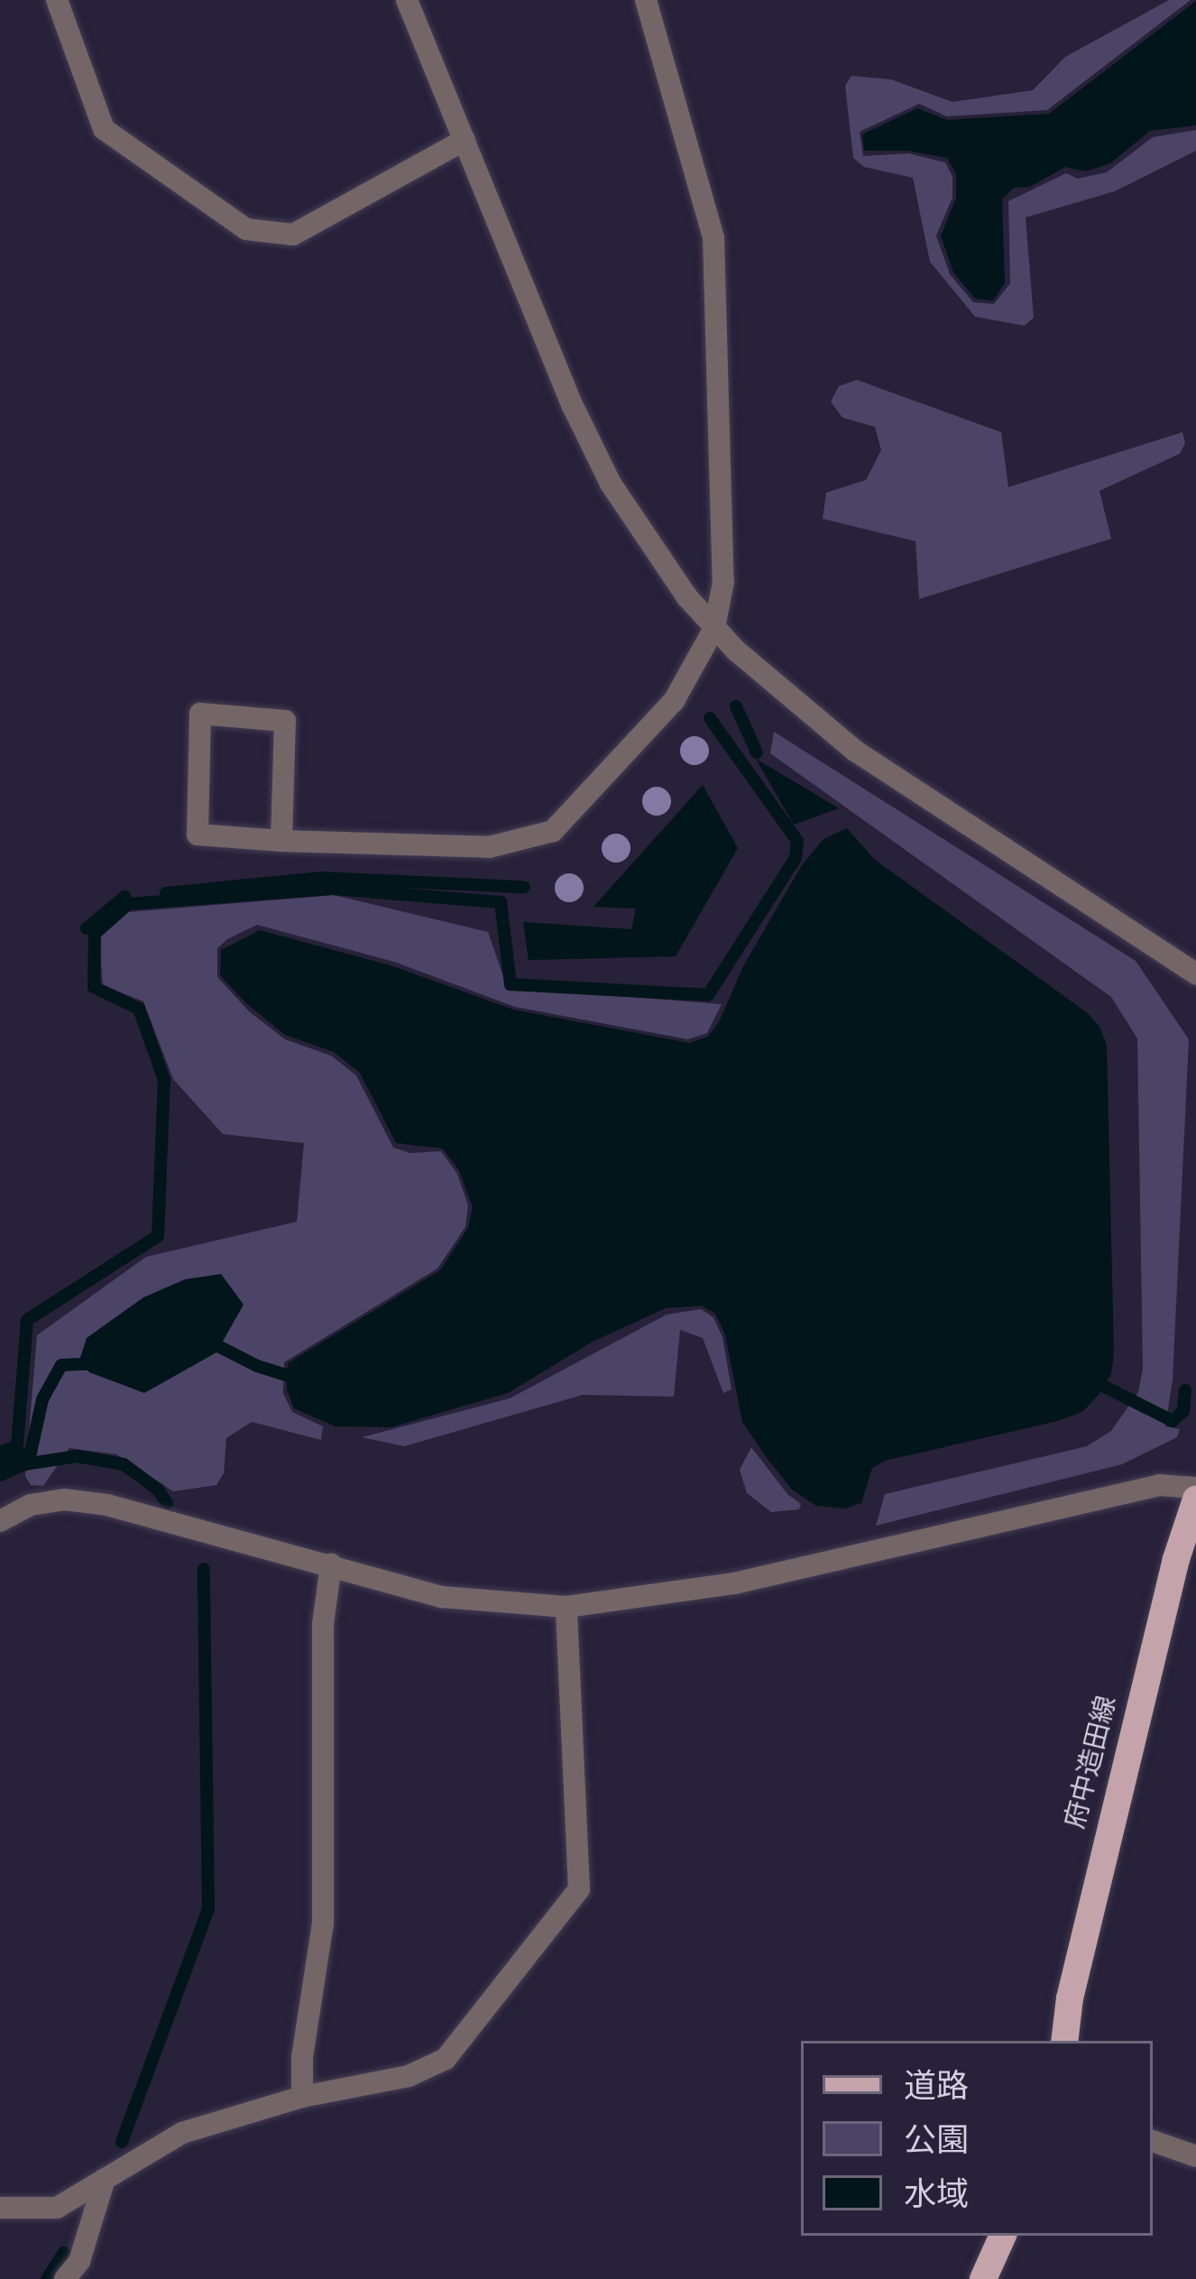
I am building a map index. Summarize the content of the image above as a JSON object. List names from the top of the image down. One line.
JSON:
{"streets":{"main road":["府中造田線"]},"legend":["道路","公園","水域"]}
